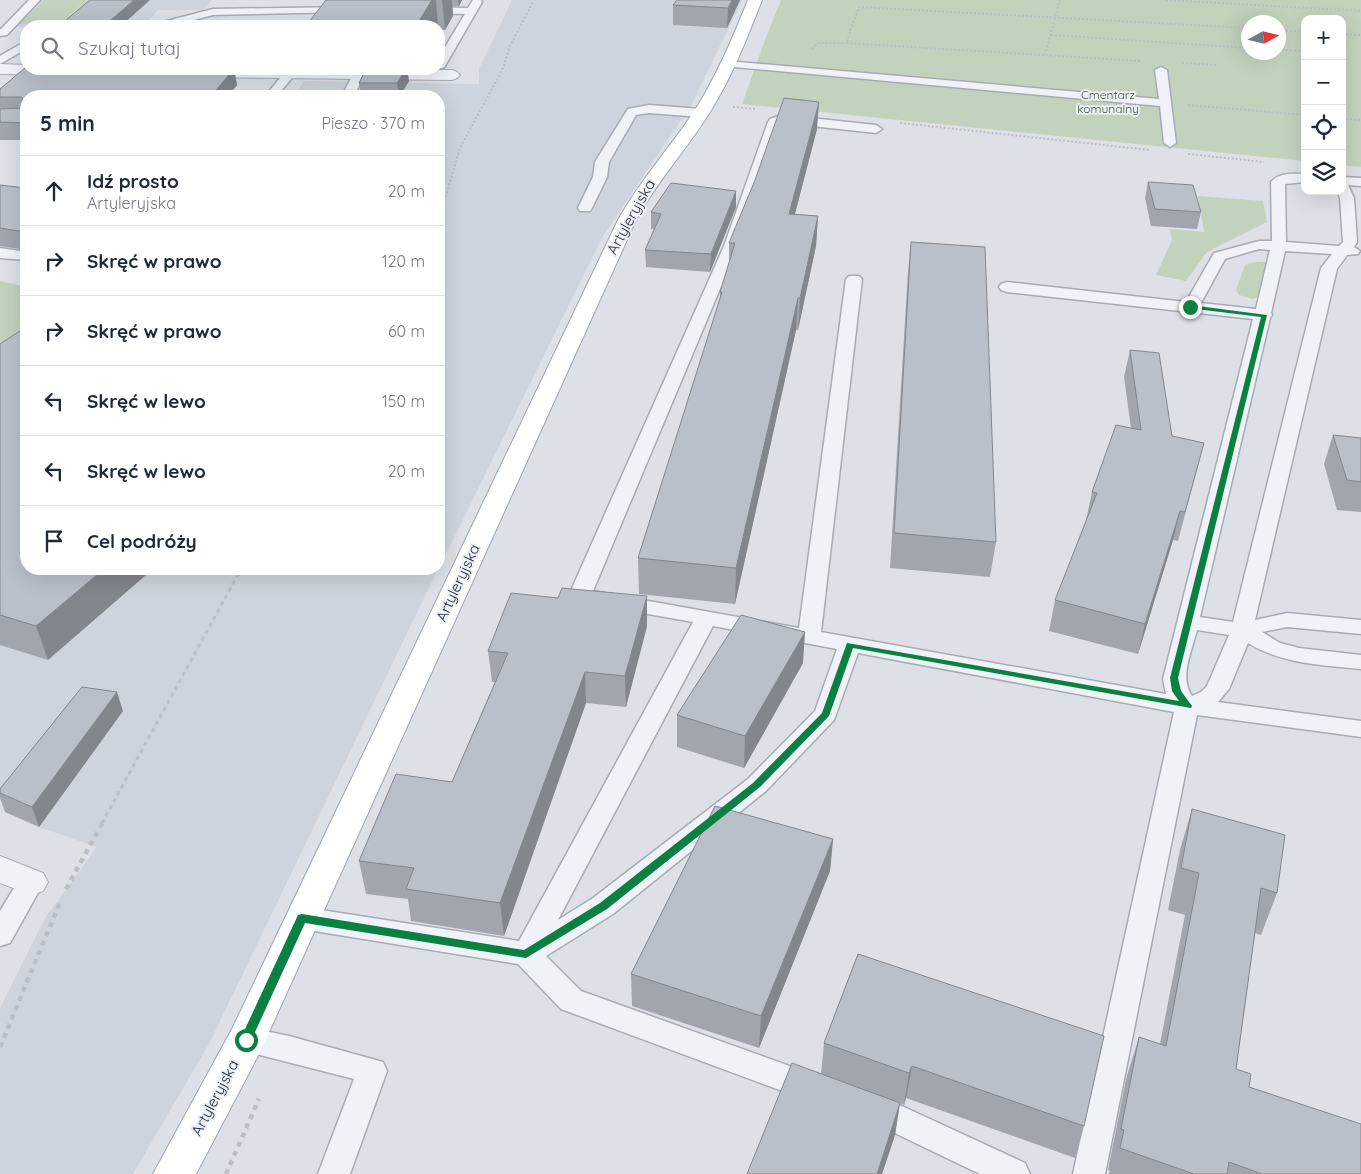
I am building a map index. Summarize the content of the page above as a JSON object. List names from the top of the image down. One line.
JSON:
{"streets":{"main road":["Artyleryjska"]},"parks":["Cmentarz komunalny"],"north":"right","page":{"map_buttons":["+","−"],"search":"Szukaj tutaj","heading":["5 min","Pieszo · 370 m"],"list":[["Idź prosto","Artyleryjska","20 m"],["Skręć w prawo","120 m"],["Skręć w prawo","60 m"],["Skręć w lewo","150 m"],["Skręć w lewo","20 m"],"Cel podróży"]}}
